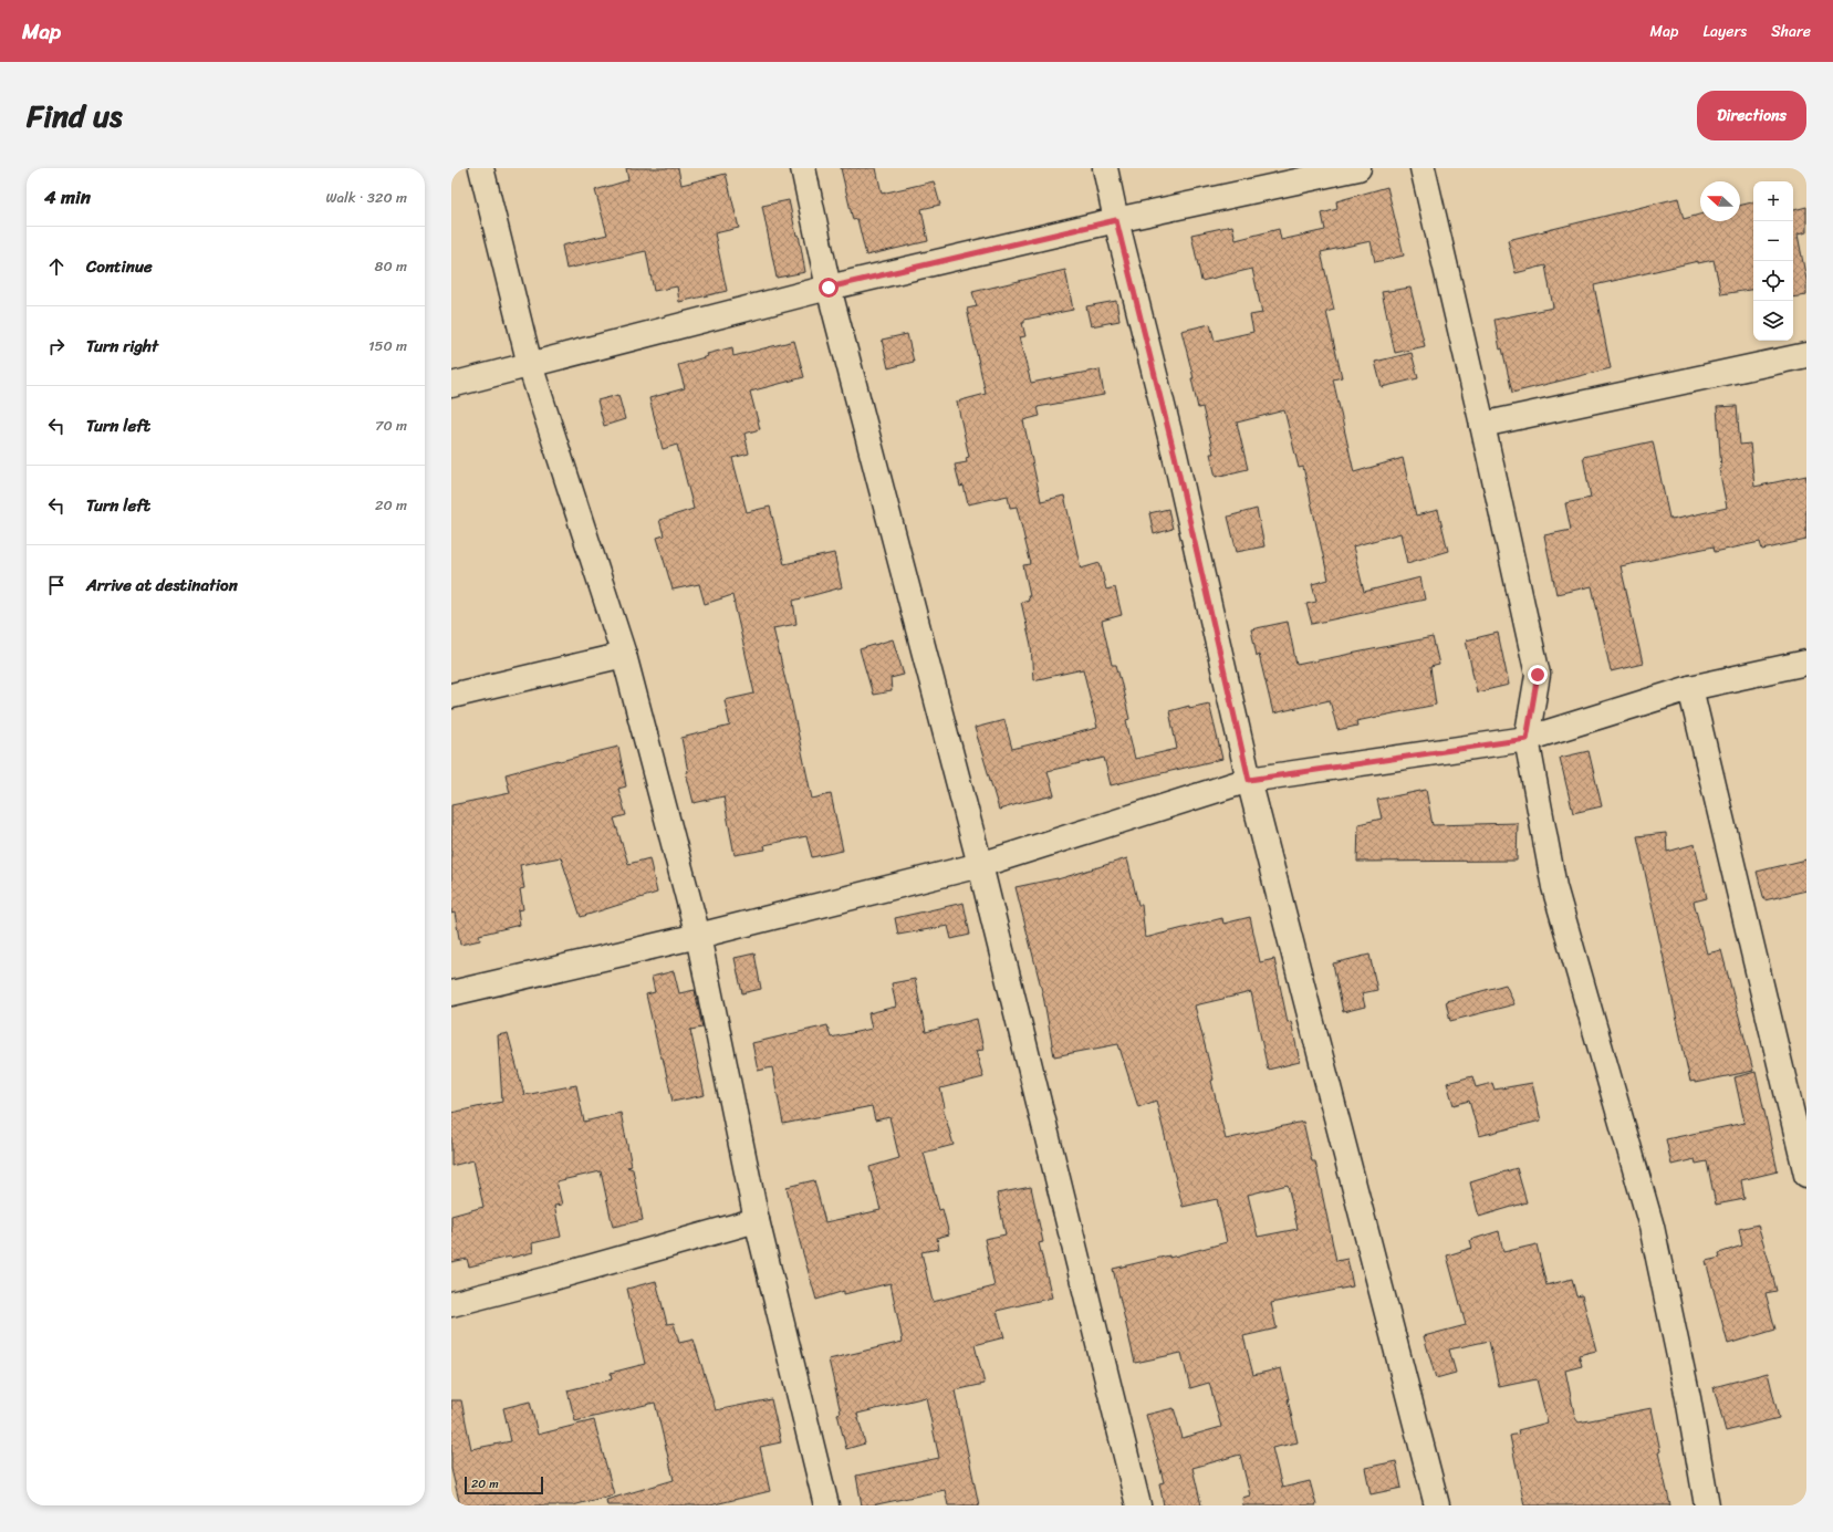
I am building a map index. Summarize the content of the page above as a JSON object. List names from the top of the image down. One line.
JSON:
{"scale_bar":"20 m","north":"left","page":{"header":"Map","nav":["Map","Layers","Share"],"title":"Find us","buttons":"Directions","heading":["4 min","Walk · 320 m"],"map_buttons":["+","−"],"list":[["Continue","80 m"],["Turn right","150 m"],["Turn left","70 m"],["Turn left","20 m"],"Arrive at destination"],"scale":"20 m"}}
